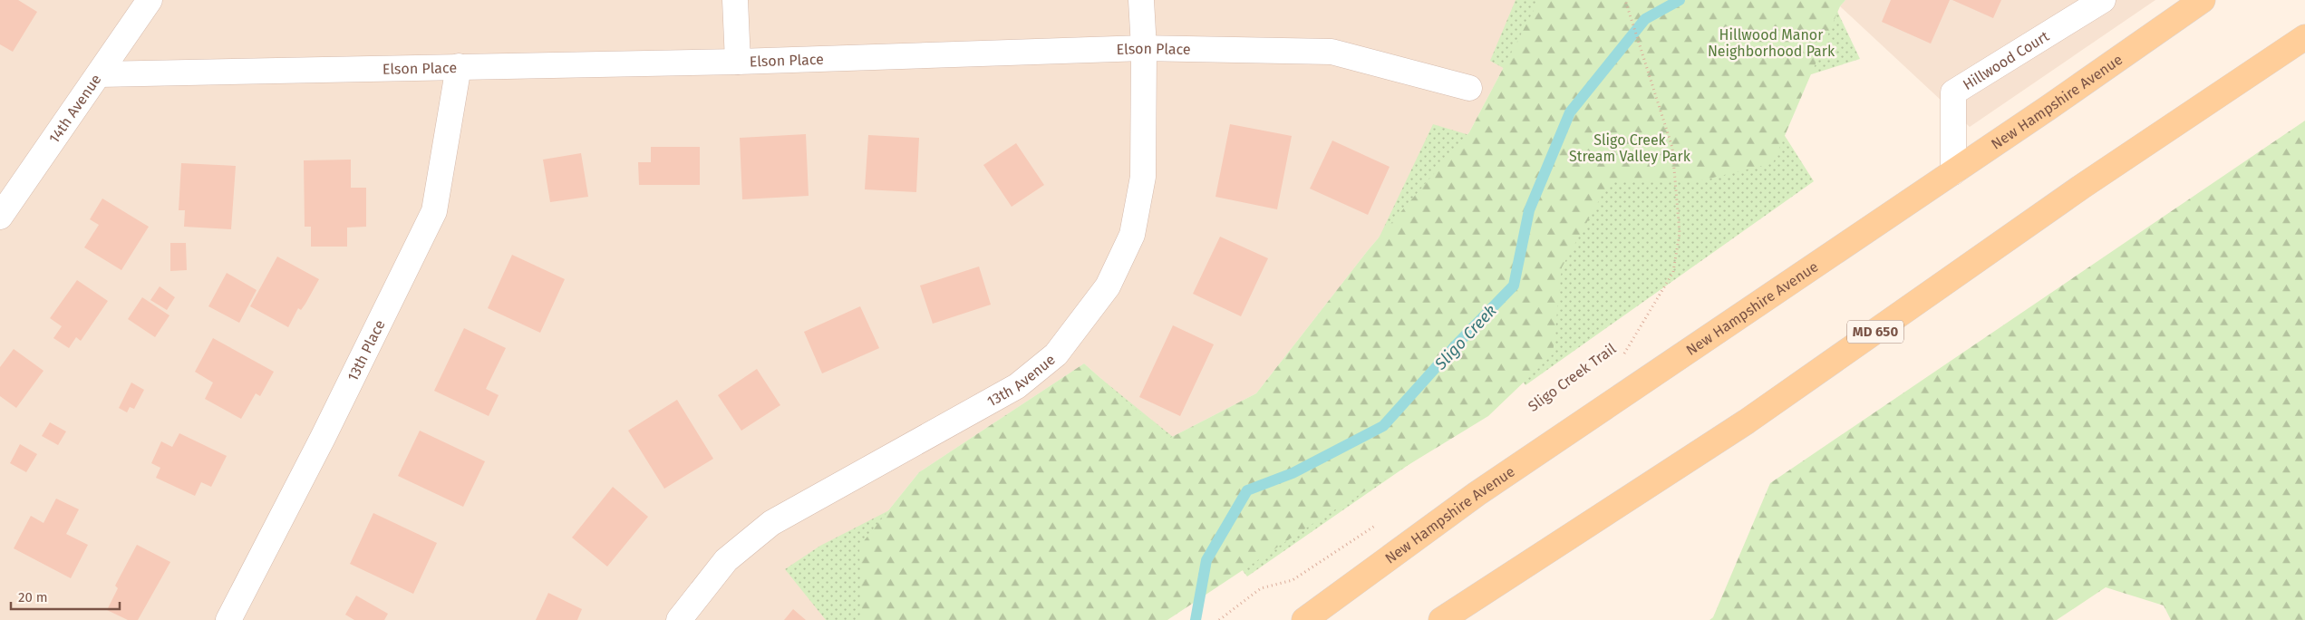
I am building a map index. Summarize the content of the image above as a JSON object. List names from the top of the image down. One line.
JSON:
{"streets":{"main road":["New Hampshire Avenue","MD 650"],"street":["Elson Place","Hillwood Court","14th Avenue","13th Place","13th Avenue"],"path":["Sligo Creek Trail"]},"crossings":[["Elson Place","14th Avenue"],["Elson Place","13th Place"],["Elson Place","13th Avenue"],["Hillwood Court","New Hampshire Avenue"]],"water":["Sligo Creek"],"parks":["Hillwood Manor Neighborhood Park","Sligo Creek Stream Valley Park"],"scale_bar":"20 m"}
